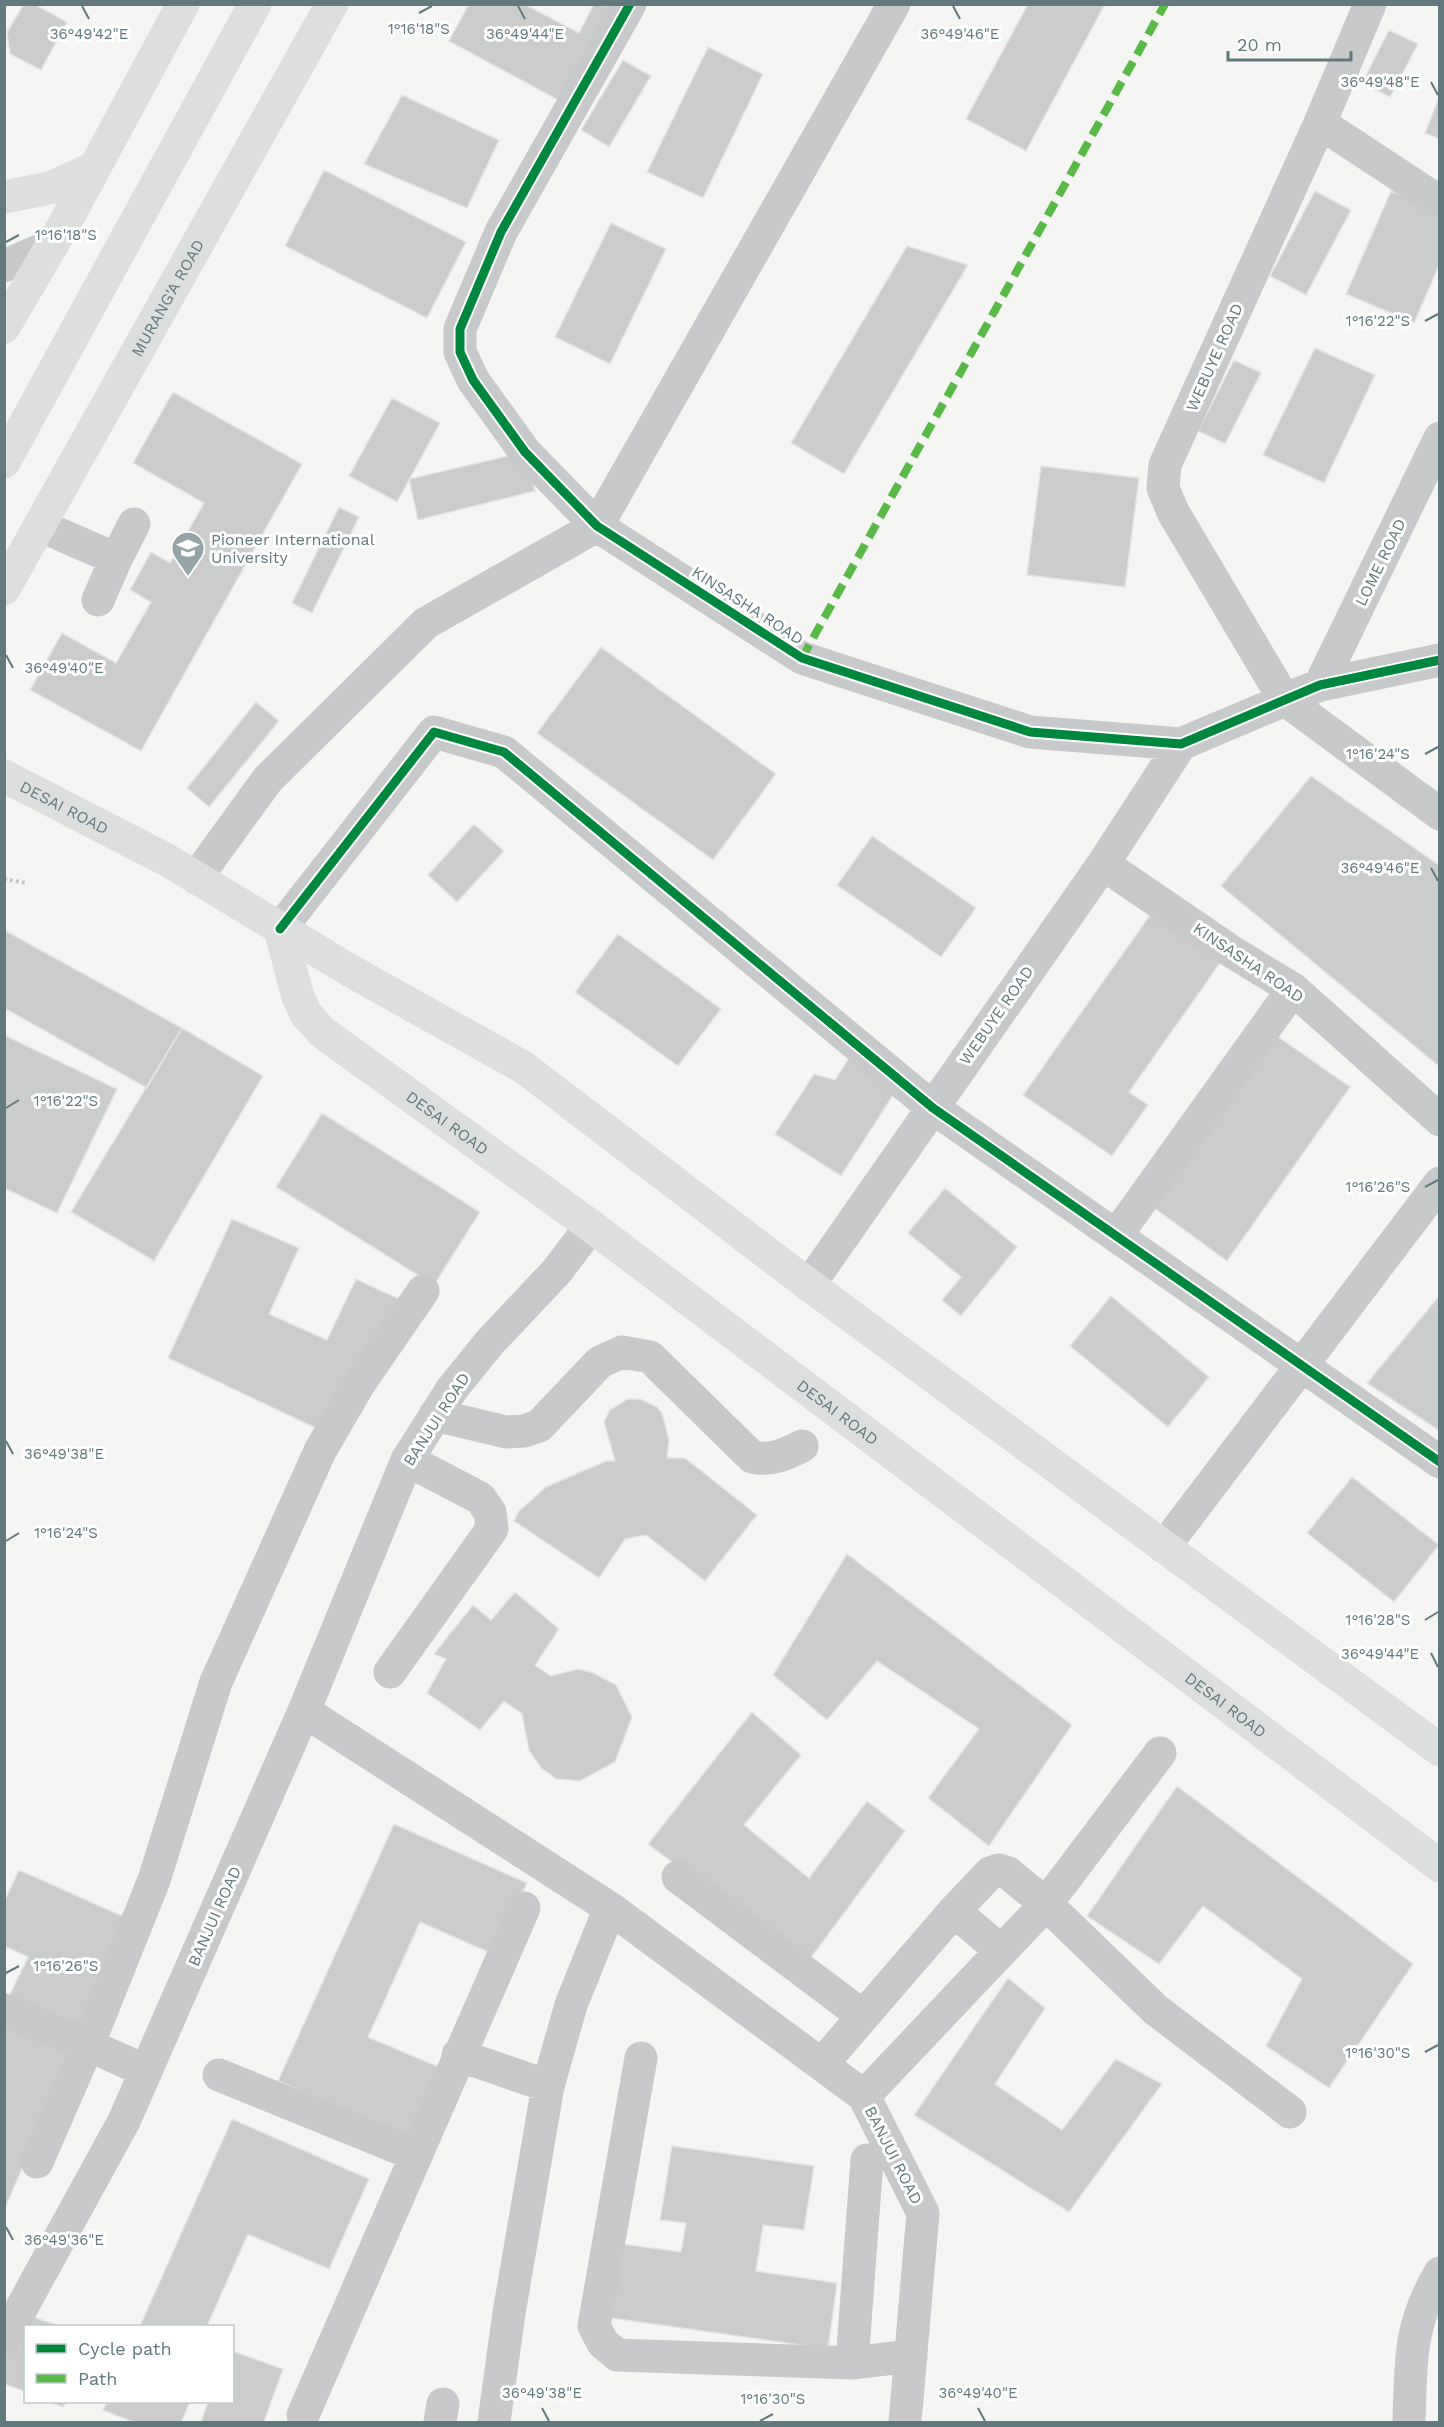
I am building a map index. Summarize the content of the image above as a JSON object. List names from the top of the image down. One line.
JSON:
{"streets":{"main road":["MURANG'A ROAD","DESAI ROAD"],"street":["WEBUYE ROAD","LOME ROAD","KINSASHA ROAD","BANJUI ROAD"]},"crossings":[["WEBUYE ROAD","KINSASHA ROAD"],["WEBUYE ROAD","DESAI ROAD"],["DESAI ROAD","BANJUI ROAD"]],"places":{"school or university":["Pioneer International University"]},"legend":["Cycle path","Path"],"scale_bar":"20 m","coordinates":["1°16'18\"S","36°49'42\"E","36°49'44\"E","36°49'46\"E","36°49'48\"E","1°16'22\"S","36°49'40\"E","1°16'24\"S","1°16'26\"S","36°49'38\"E","1°16'28\"S","1°16'30\"S","36°49'36\"E"]}
